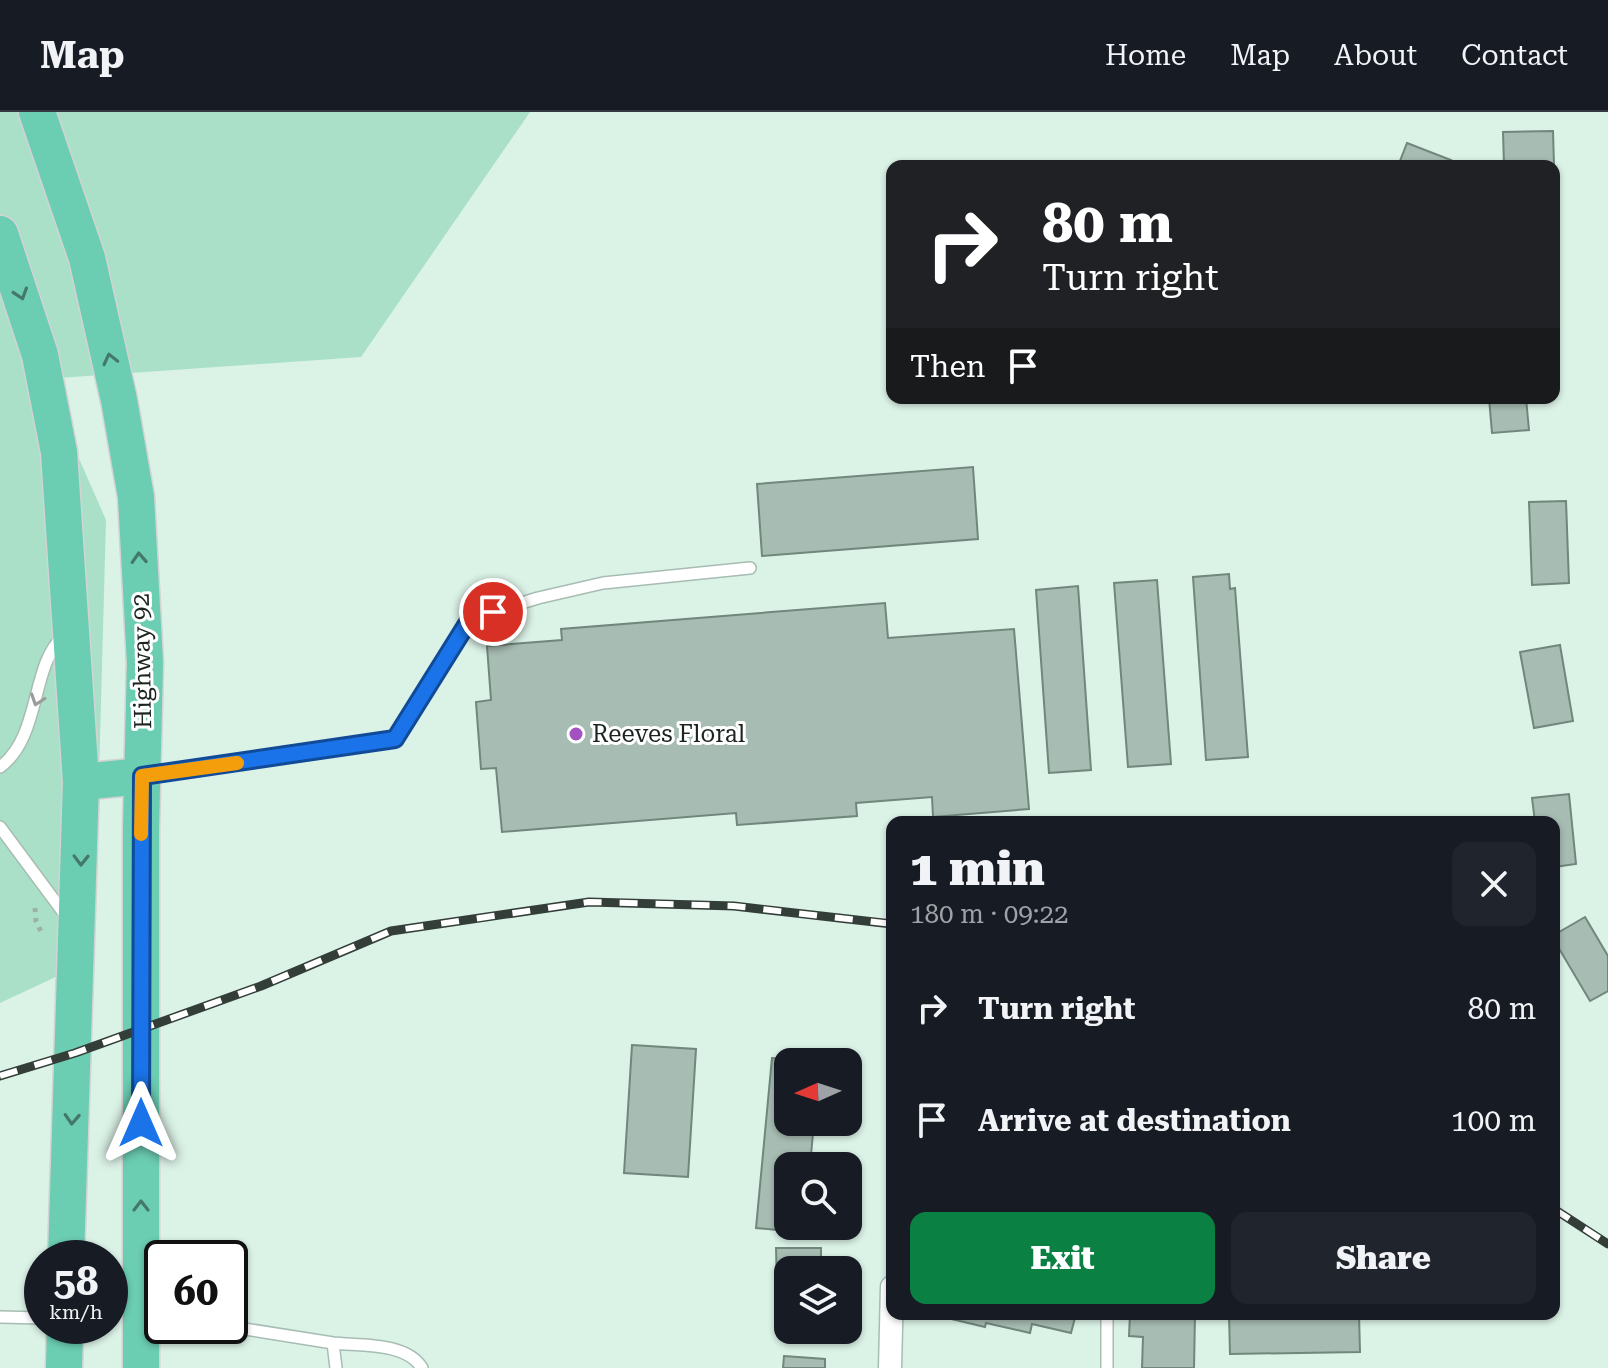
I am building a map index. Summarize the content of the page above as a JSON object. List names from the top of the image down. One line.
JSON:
{"streets":{"main road":["Highway 92"]},"places":["Reeves Floral"],"north":"left","page":{"header":"Map","nav":["Home","Map","About","Contact"],"turn":["80 m","Turn right"],"then":"Then","heading":["1 min","180 m · 09:22"],"list":[{"name":"Turn right","value":"80 m"},{"name":"Arrive at destination","value":"100 m"}],"buttons":["Exit","Share"],"speed":"58 km/h","limit":"60"}}
